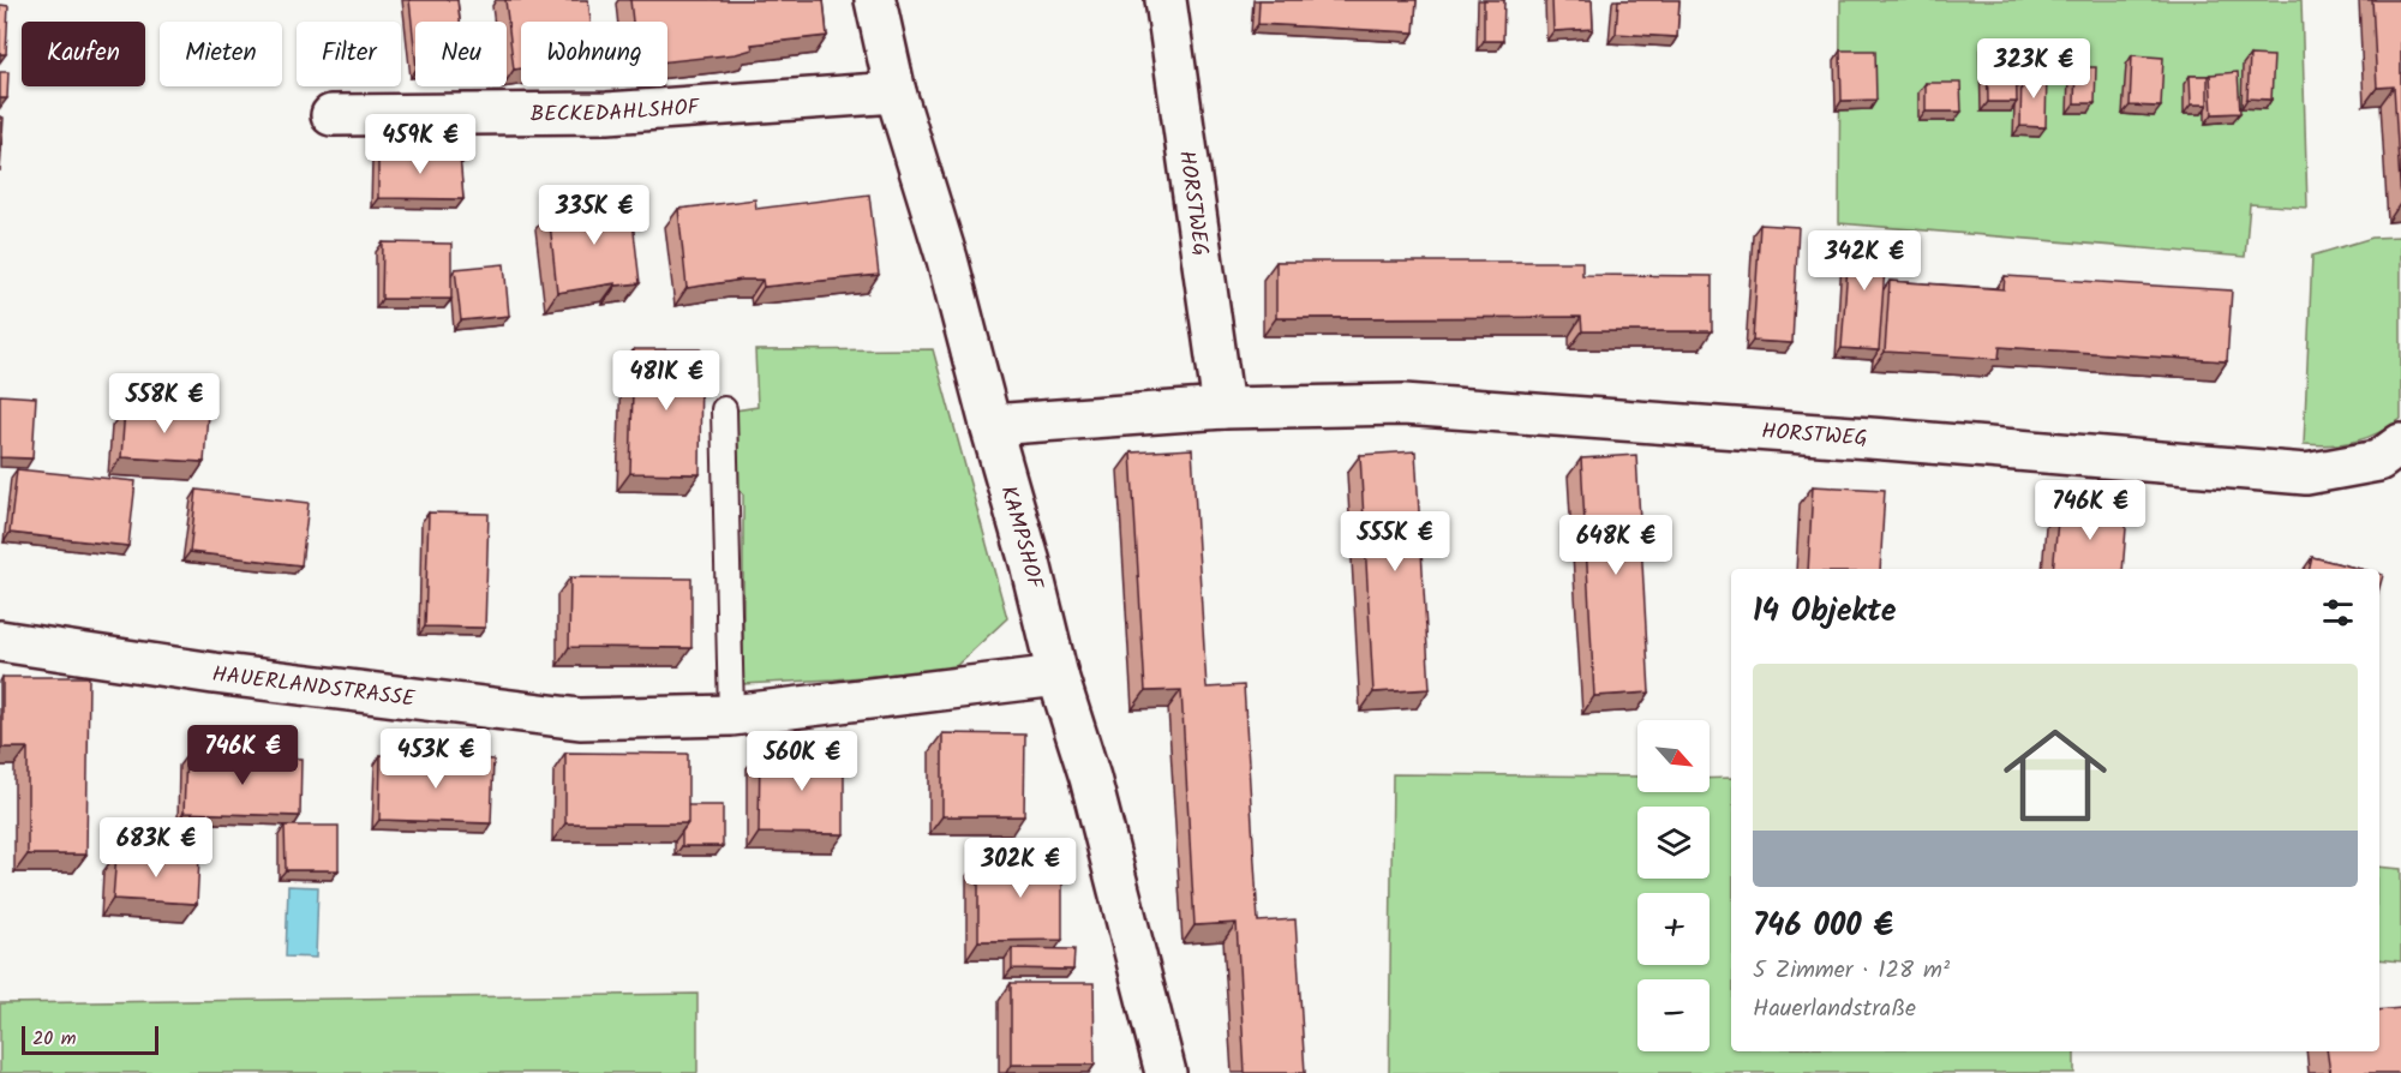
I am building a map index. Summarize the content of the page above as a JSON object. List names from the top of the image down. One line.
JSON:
{"streets":{"street":["BECKEDAHLSHOF","HORSTWEG","KAMPSHOF","HAUERLANDSTRASSE"]},"crossings":[["BECKEDAHLSHOF","KAMPSHOF"],["HORSTWEG","KAMPSHOF"],["KAMPSHOF","HAUERLANDSTRASSE"]],"scale_bar":"20 m","north":"bottom right","page":{"chip":["Kaufen","Mieten","Filter","Neu","Wohnung"],"price":["323K €","459K €","335K €","342K €","481K €","558K €","746K €","555K €","648K €","746K €","453K €","560K €","683K €","302K €"],"heading":"14 Objekte","list":[{"name":"746 000 €","note":"5 Zimmer · 128 m² · Hauerlandstraße"}],"map_buttons":["+","−"],"scale":"20 m"}}
